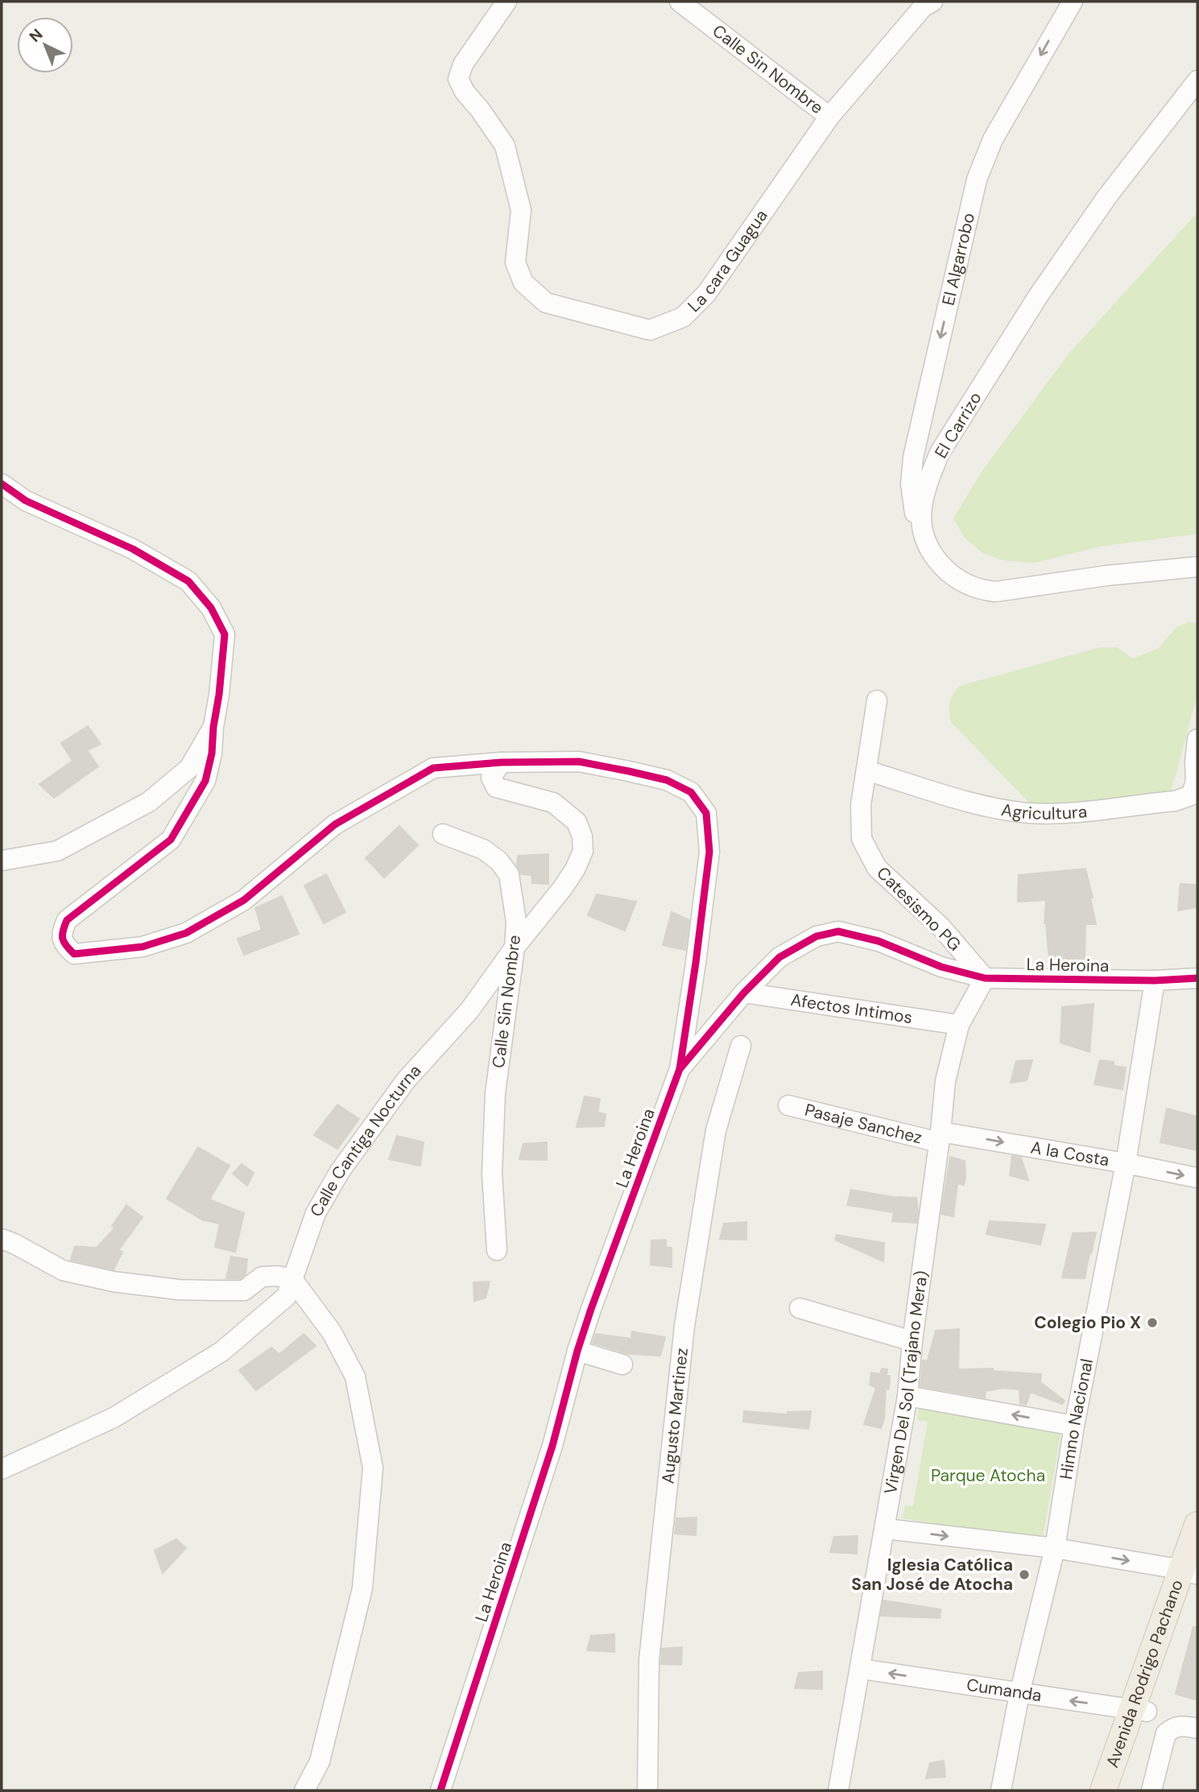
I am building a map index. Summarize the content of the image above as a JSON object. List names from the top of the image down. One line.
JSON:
{"streets":{"main road":["Avenida Rodrigo Pachano"],"street":["Calle Sin Nombre","El Algarrobo","La cara Guagua","El Carrizo","Agricultura","Catesismo PG","La Heroina","Afectos Intimos","Pasaje Sanchez","Calle Cantiga Nocturna","A la Costa","Virgen Del Sol (Trajano Mera)","Augusto Martinez","Himno Nacional","Cumanda"]},"crossings":[["Calle Sin Nombre","La cara Guagua"],["Calle Sin Nombre","Calle Cantiga Nocturna"],["El Algarrobo","El Carrizo"],["Agricultura","Catesismo PG"],["Catesismo PG","La Heroina"],["Catesismo PG","Virgen Del Sol (Trajano Mera)"],["La Heroina","Afectos Intimos"],["La Heroina","Virgen Del Sol (Trajano Mera)"],["La Heroina","Himno Nacional"],["Afectos Intimos","Virgen Del Sol (Trajano Mera)"],["Pasaje Sanchez","A la Costa"],["Pasaje Sanchez","Virgen Del Sol (Trajano Mera)"],["A la Costa","Virgen Del Sol (Trajano Mera)"],["A la Costa","Himno Nacional"],["Virgen Del Sol (Trajano Mera)","Cumanda"],["Himno Nacional","Cumanda"],["Avenida Rodrigo Pachano","Cumanda"]],"one_way":["El Algarrobo","A la Costa"],"parks":["Parque Atocha"],"places":["Colegio Pio X","Iglesia Católica San José de Atocha"],"north":"top left"}
